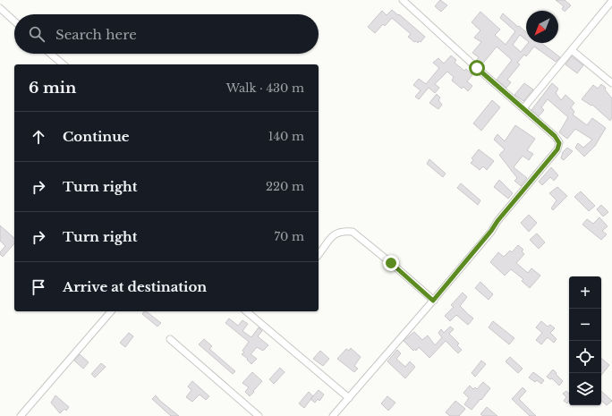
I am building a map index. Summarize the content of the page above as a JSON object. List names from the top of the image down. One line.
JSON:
{"north":"bottom left","page":{"search":"Search here","heading":["6 min","Walk · 430 m"],"list":[["Continue","140 m"],["Turn right","220 m"],["Turn right","70 m"],"Arrive at destination"],"map_buttons":["+","−"]}}
